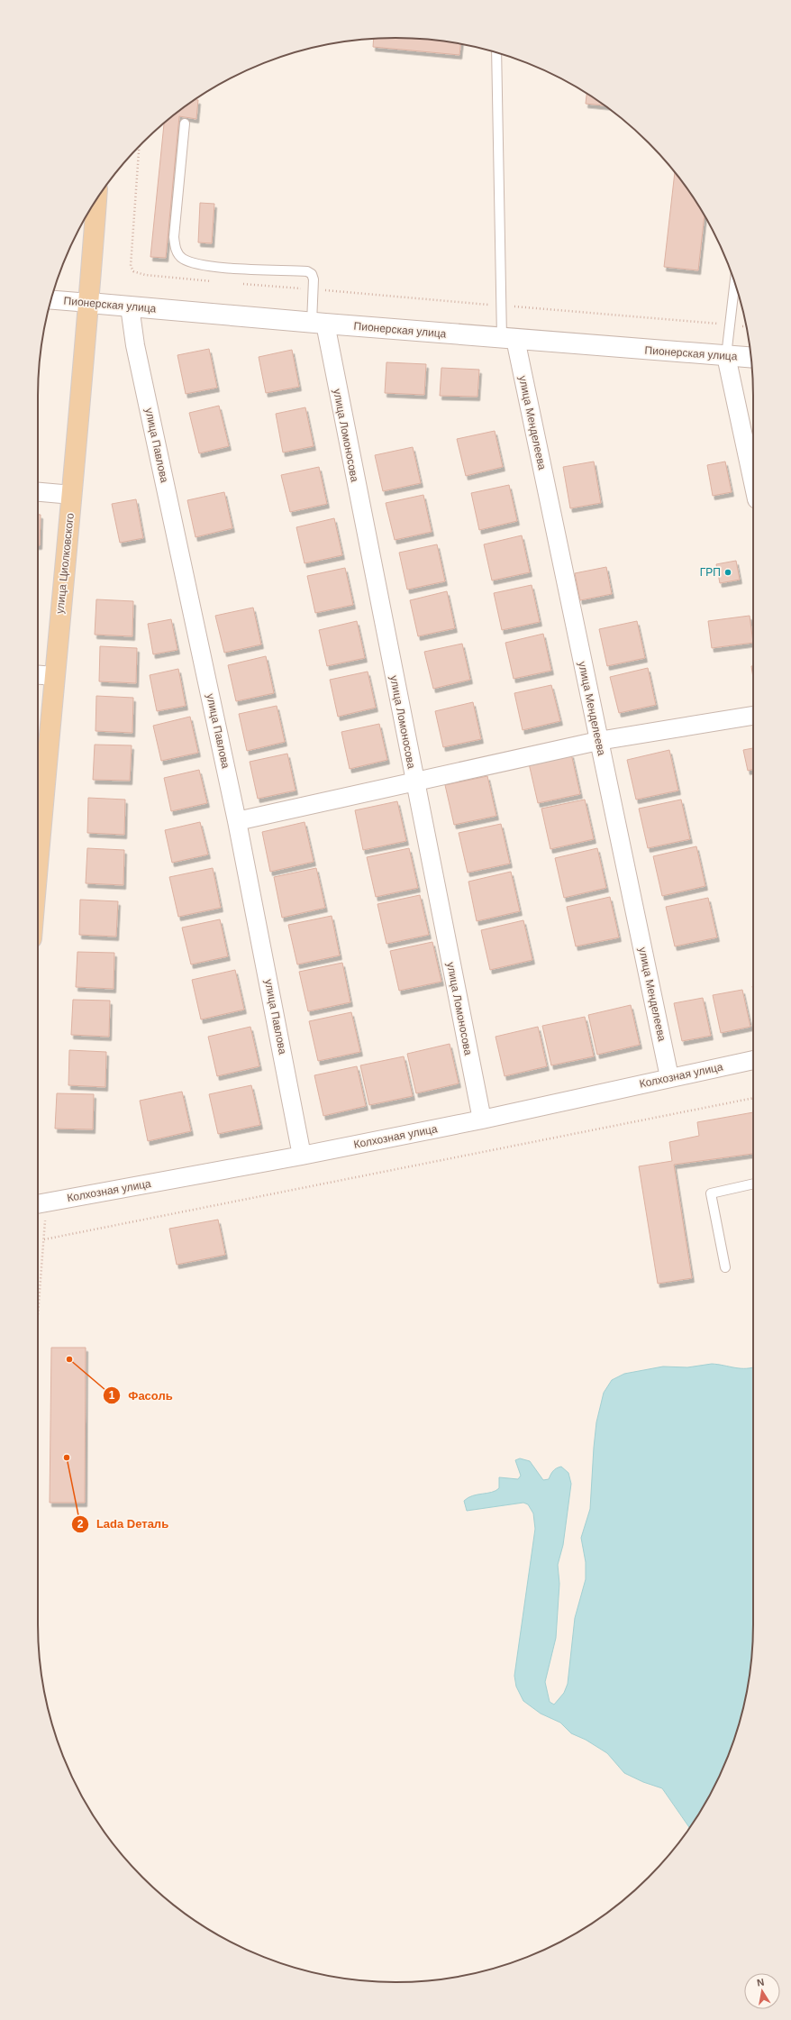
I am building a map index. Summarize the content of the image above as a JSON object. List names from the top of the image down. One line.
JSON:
{"streets":{"main road":["улица Циолковского"],"street":["Пионерская улица","улица Менделеева","улица Ломоносова","улица Павлова","Колхозная улица"]},"crossings":[["Пионерская улица","улица Менделеева"],["Пионерская улица","улица Ломоносова"],["Пионерская улица","улица Павлова"],["Пионерская улица","улица Циолковского"],["улица Менделеева","Колхозная улица"],["улица Ломоносова","Колхозная улица"],["улица Павлова","Колхозная улица"]],"places":["ГРП","Фасоль","Lada Dеталь"],"north":"top"}
